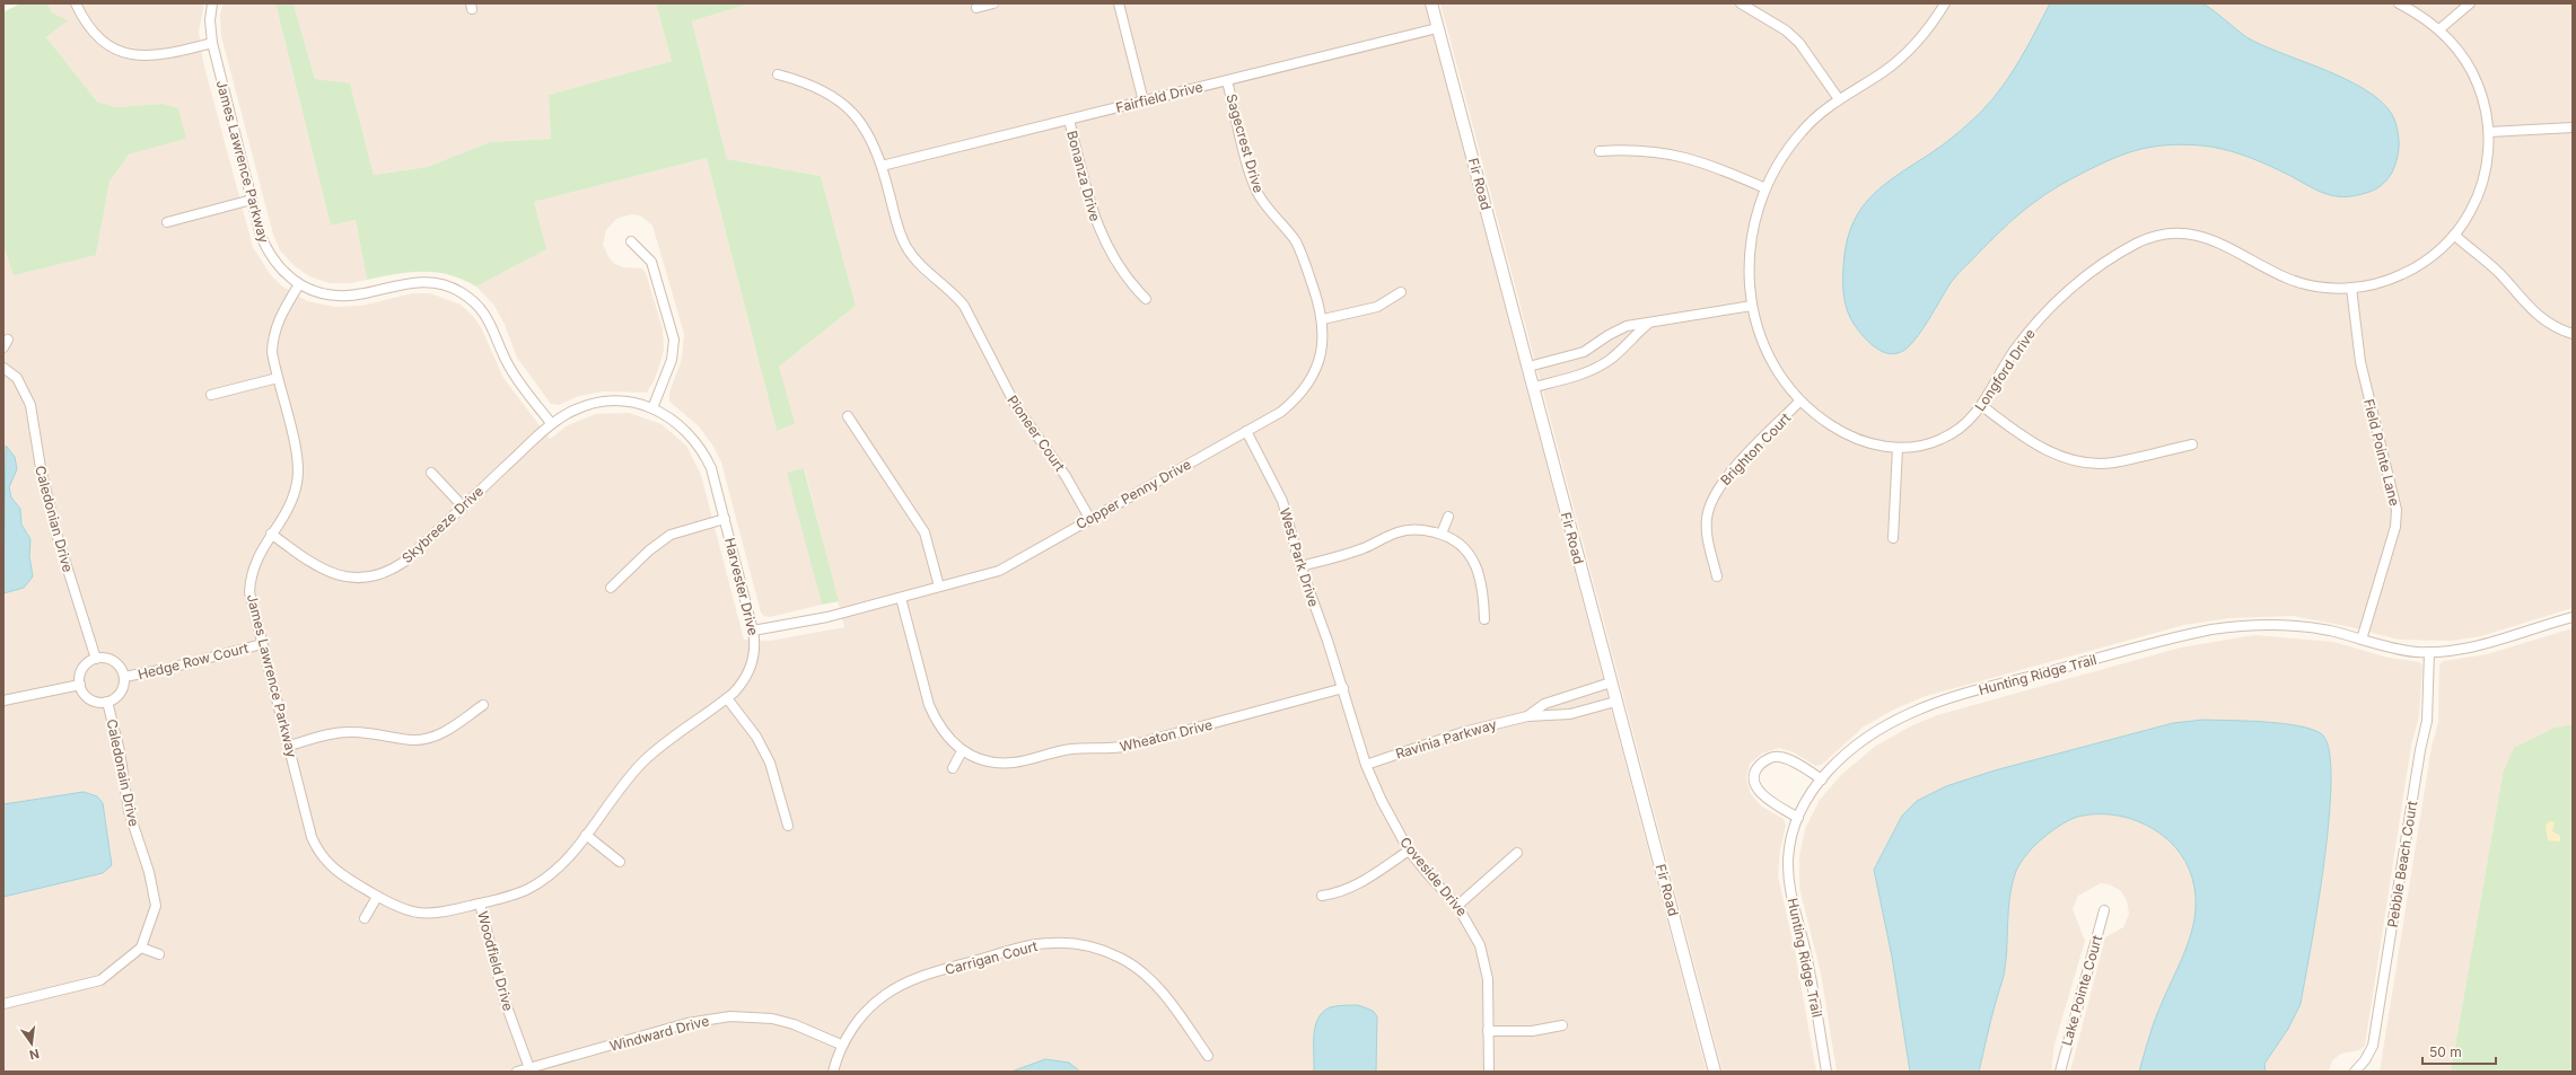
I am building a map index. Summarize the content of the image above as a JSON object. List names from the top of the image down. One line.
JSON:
{"streets":{"street":["Fairfield Drive","Sagecrest Drive","James Lawrence Parkway","Bonanza Drive","Fir Road","Longford Drive","Pioneer Court","Brighton Court","Field Pointe Lane","Copper Penny Drive","Caledonian Drive","Skybreeze Drive","West Park Drive","Harvester Drive","Hedge Row Court","Hunting Ridge Trail","Wheaton Drive","Ravinia Parkway","Caledonain Drive","Pebble Beach Court","Coveside Drive","Carrigan Court","Woodfield Drive","Lake Pointe Court","Windward Drive"]},"crossings":[["Fairfield Drive","Sagecrest Drive"],["Fairfield Drive","Bonanza Drive"],["Fairfield Drive","Fir Road"],["Fairfield Drive","Pioneer Court"],["Sagecrest Drive","Copper Penny Drive"],["James Lawrence Parkway","Skybreeze Drive"],["James Lawrence Parkway","Harvester Drive"],["James Lawrence Parkway","Hedge Row Court"],["James Lawrence Parkway","Woodfield Drive"],["Longford Drive","Brighton Court"],["Longford Drive","Field Pointe Lane"],["Pioneer Court","Copper Penny Drive"],["Field Pointe Lane","Hunting Ridge Trail"],["Copper Penny Drive","West Park Drive"],["Copper Penny Drive","Harvester Drive"],["Caledonian Drive","Hedge Row Court"],["Caledonian Drive","Caledonain Drive"],["Skybreeze Drive","Harvester Drive"],["West Park Drive","Wheaton Drive"],["West Park Drive","Coveside Drive"],["Harvester Drive","Woodfield Drive"],["Hedge Row Court","Caledonain Drive"],["Hunting Ridge Trail","Pebble Beach Court"],["Wheaton Drive","Coveside Drive"],["Ravinia Parkway","Coveside Drive"],["Carrigan Court","Windward Drive"],["Woodfield Drive","Windward Drive"]],"scale_bar":"50 m","north":"bottom"}
